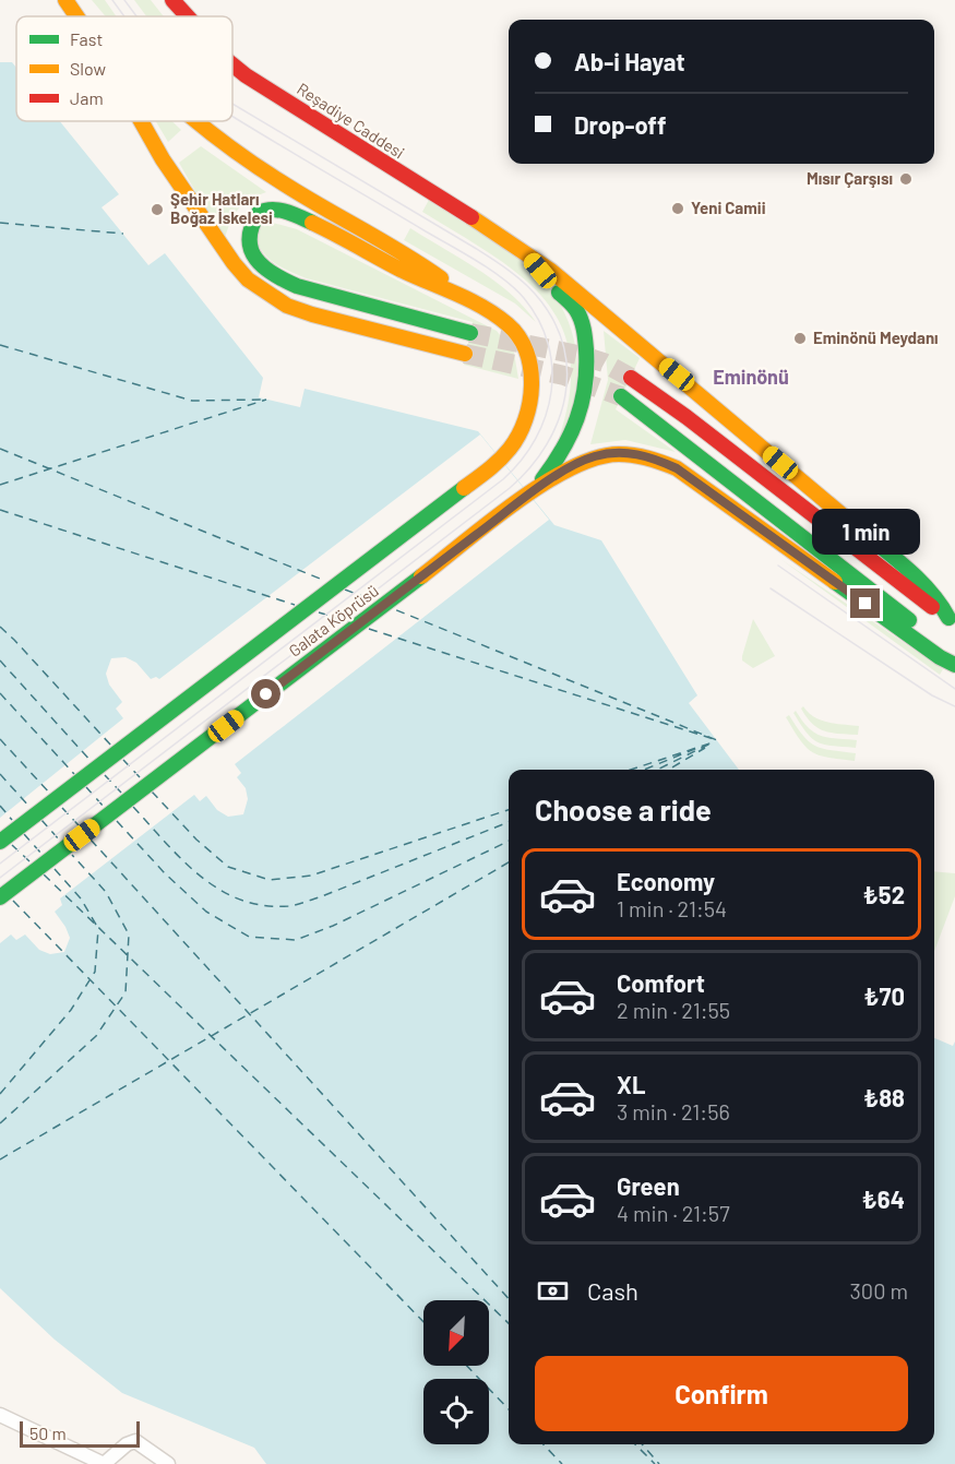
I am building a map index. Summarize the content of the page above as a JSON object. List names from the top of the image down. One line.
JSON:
{"streets":{"main road":["Reşadiye Caddesi","Galata Köprüsü"]},"districts":["Eminönü"],"places":["Mısır Çarşısı","Yeni Camii","Şehir Hatları Boğaz İskelesi","Eminönü Meydanı"],"legend":["Fast","Slow","Jam"],"scale_bar":"50 m","north":"bottom left","page":{"banner":["Ab-i Hayat","Drop-off"],"bubble":"1 min","heading":"Choose a ride","list":[{"name":"Economy","note":"1 min · 21:54","value":"₺52"},{"name":"Comfort","note":"2 min · 21:55","value":"₺70"},{"name":"XL","note":"3 min · 21:56","value":"₺88"},{"name":"Green","note":"4 min · 21:57","value":"₺64"}],"pay":["Cash","300 m"],"buttons":"Confirm","scale":"50 m"}}
